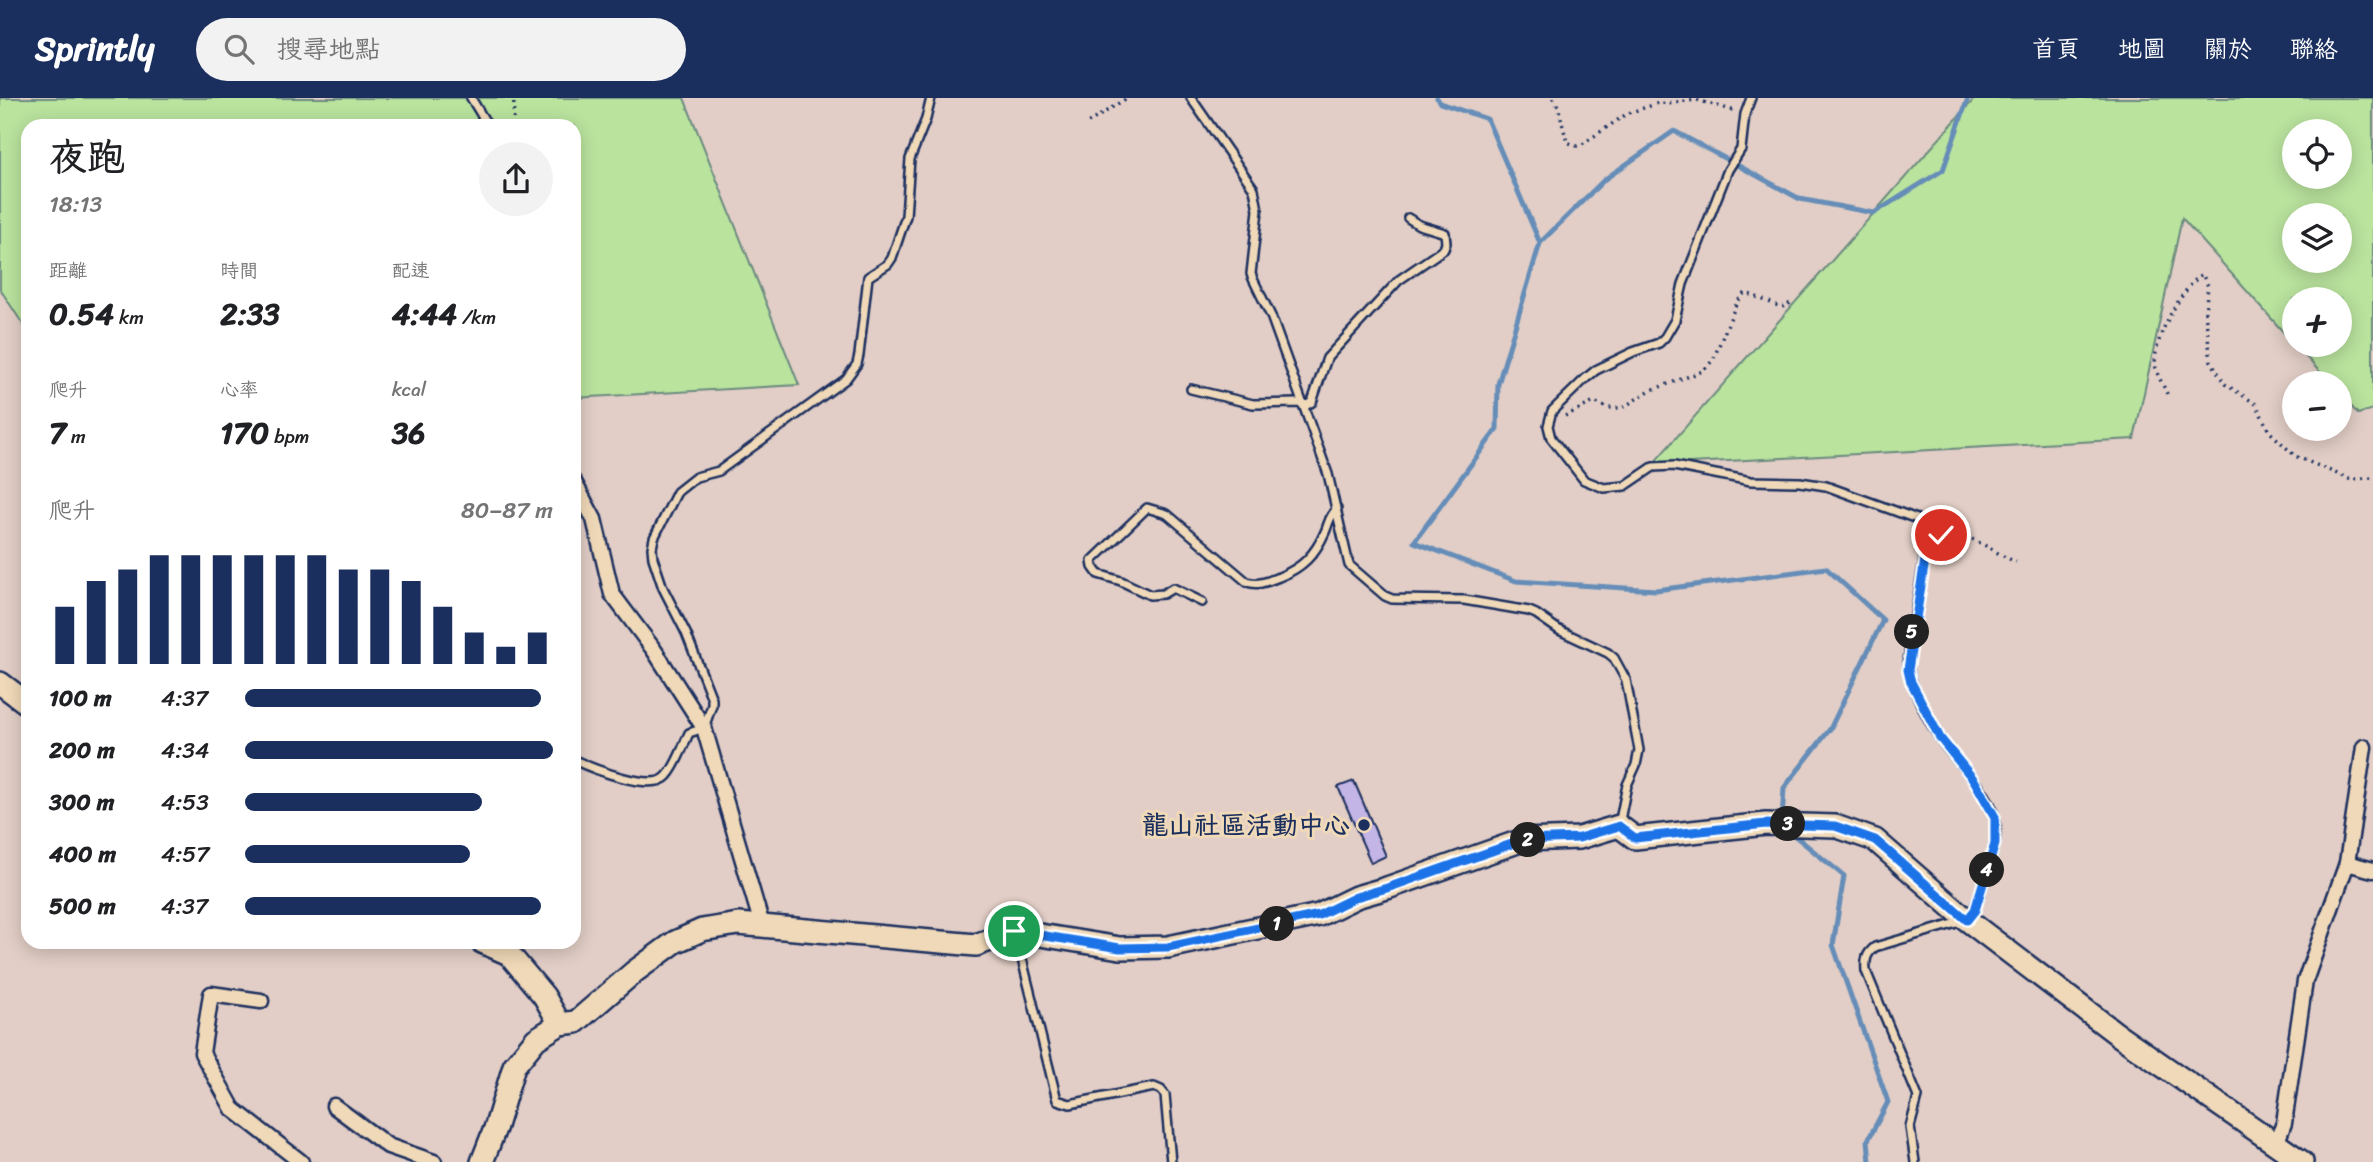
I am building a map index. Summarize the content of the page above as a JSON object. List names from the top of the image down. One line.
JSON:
{"places":["龍山社區活動中心"],"page":{"header":"Sprintly","search":"搜尋地點","nav":["首頁","地圖","關於","聯絡"],"map_buttons":["+","−"],"heading":["夜跑","18:13"],"stats":[["距離","0.54 km"],["時間","2:33"],["配速","4:44 /km"],["爬升","7 m"],["心率","170 bpm"],["kcal","36"]],"chart":["爬升","80–87 m"],"pins":["5","3","2","4","1"],"list":[{"name":"100 m","note":"4:37"},{"name":"200 m","note":"4:34"},{"name":"300 m","note":"4:53"},{"name":"400 m","note":"4:57"},{"name":"500 m","note":"4:37"}]}}
